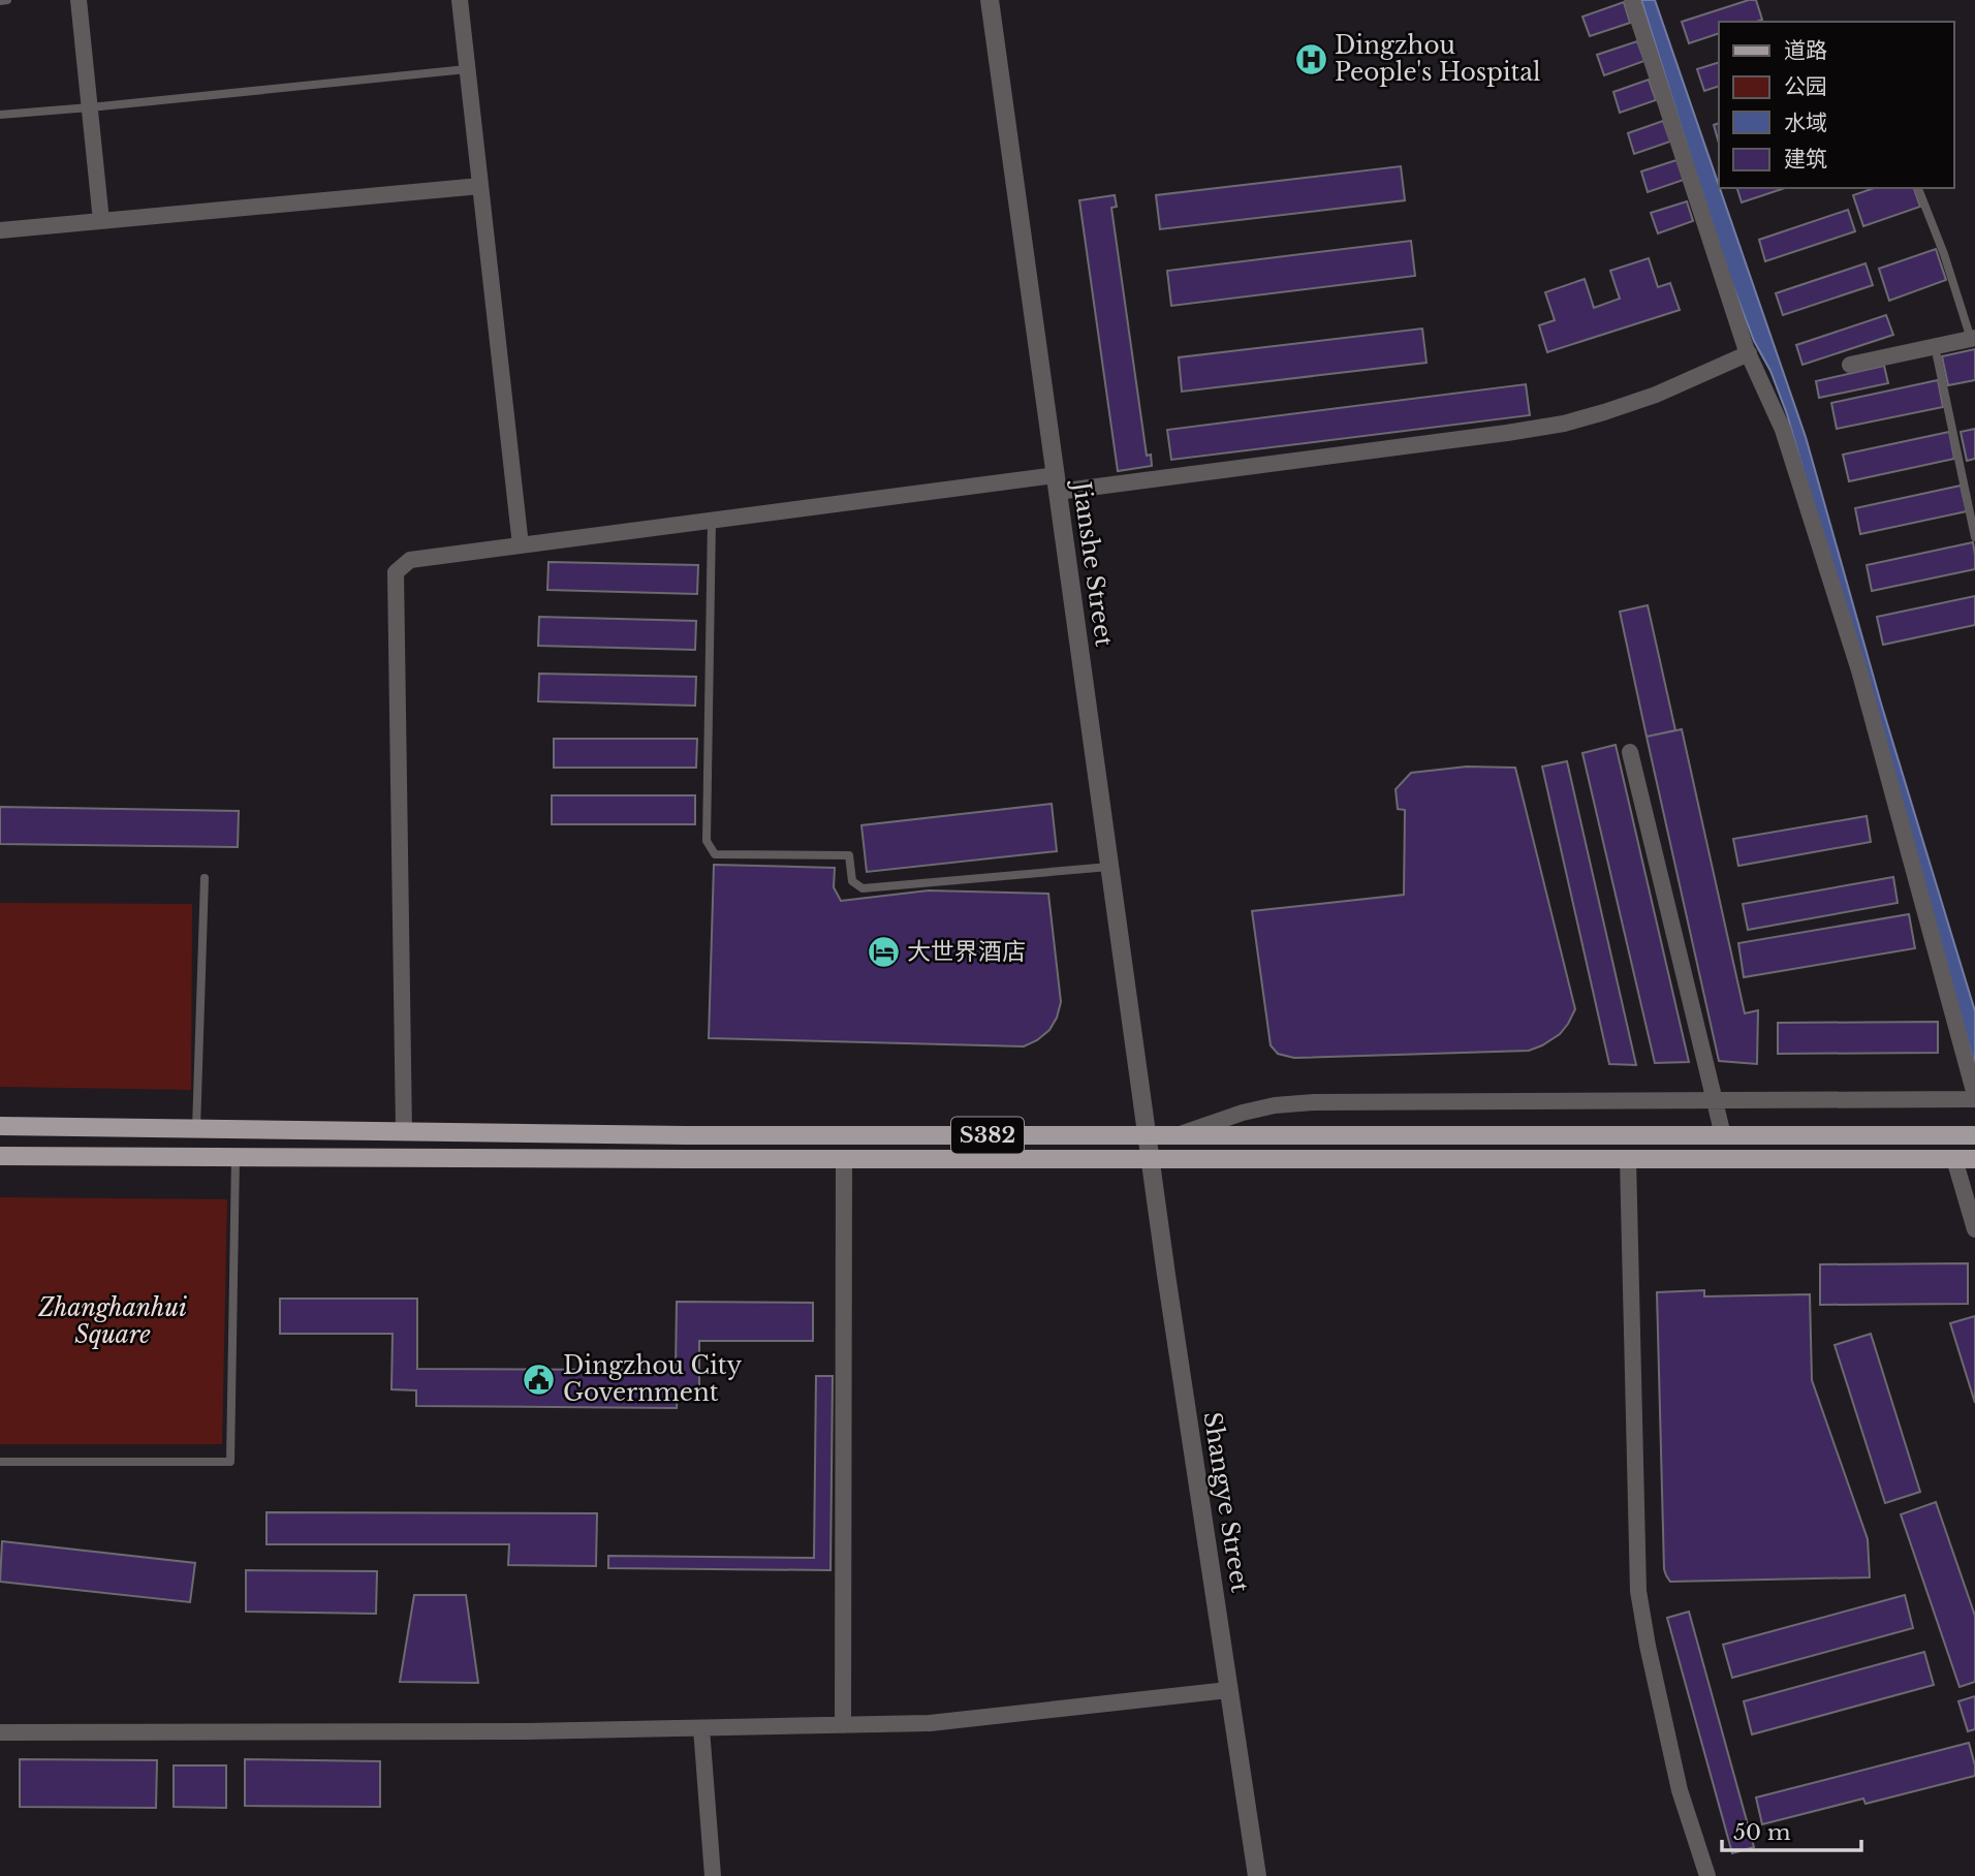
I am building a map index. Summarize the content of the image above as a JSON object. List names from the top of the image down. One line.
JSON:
{"streets":{"main road":["S382"],"street":["Jianshe Street","Shangye Street"]},"crossings":[["Jianshe Street","S382"],["Jianshe Street","Shangye Street"],["S382","Shangye Street"]],"parks":["Zhanghanhui Square"],"places":{"hospital":["Dingzhou People's Hospital"],"hotel":["大世界酒店"],"public building":["Dingzhou City Government"]},"legend":["道路","公园","水域","建筑"],"scale_bar":"50 m"}
